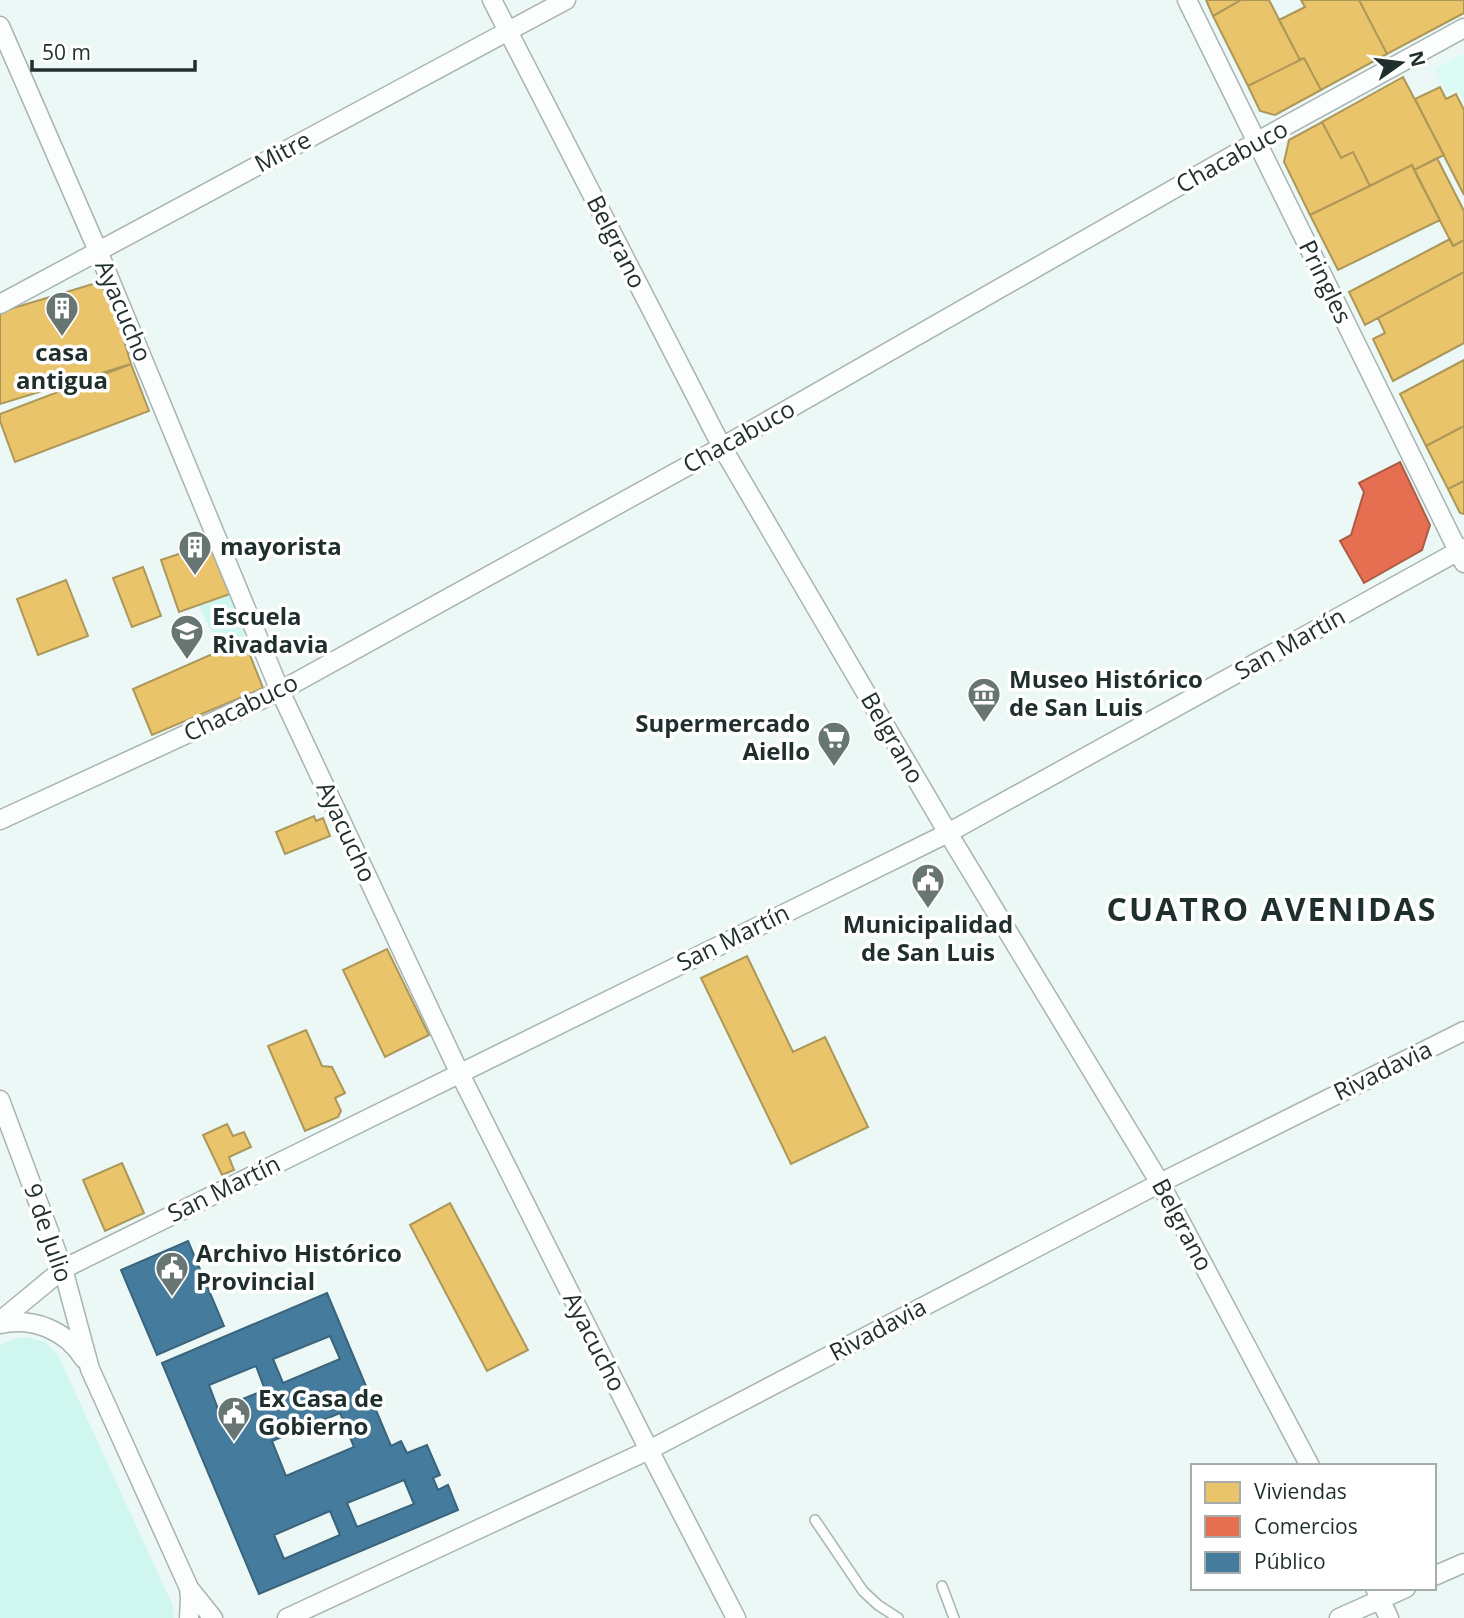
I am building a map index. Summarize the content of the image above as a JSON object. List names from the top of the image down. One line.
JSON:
{"streets":{"street":["Mitre","Chacabuco","Belgrano","Pringles","Ayacucho","San Martín","Rivadavia","9 de Julio"]},"crossings":[["Mitre","Belgrano"],["Mitre","Ayacucho"],["Chacabuco","Belgrano"],["Chacabuco","Pringles"],["Chacabuco","Ayacucho"],["Belgrano","San Martín"],["Belgrano","Rivadavia"],["Pringles","San Martín"],["Ayacucho","San Martín"],["Ayacucho","Rivadavia"],["San Martín","9 de Julio"]],"districts":["CUATRO AVENIDAS"],"places":{"building":["casa antigua","mayorista"],"school or university":["Escuela Rivadavia"],"museum":["Museo Histórico de San Luis"],"supermarket":["Supermercado Aiello"],"public building":["Municipalidad de San Luis","Archivo Histórico Provincial","Ex Casa de Gobierno"]},"legend":["Viviendas","Comercios","Público"],"scale_bar":"50 m","north":"right"}
